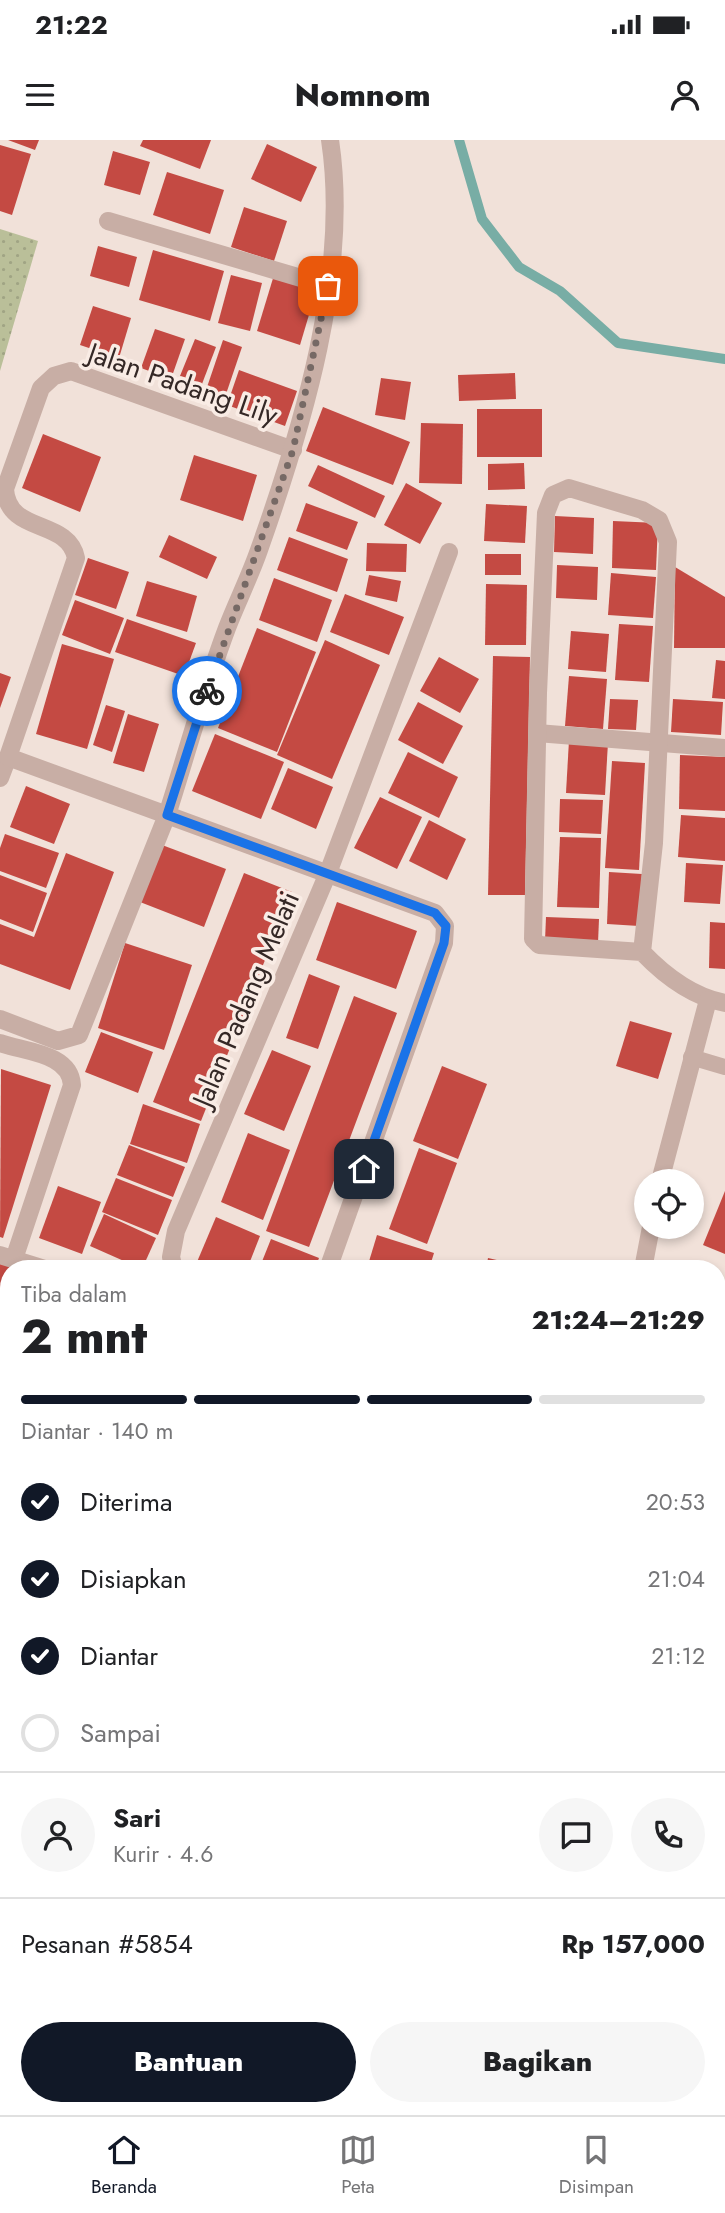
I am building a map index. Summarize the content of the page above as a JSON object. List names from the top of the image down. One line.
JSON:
{"streets":{"street":["Jalan Padang Lily","Jalan Padang Melati"]},"page":{"status":"21:22","header":"Nomnom","heading":["2 mnt","Tiba dalam","21:24–21:29"],"panel":["Sari","Kurir · 4.6","Pesanan #5854","Rp 157,000"],"bar":"Diantar · 140 m","list":[["Diterima","20:53"],["Disiapkan","21:04"],["Diantar","21:12"],"Sampai"],"buttons":["Bantuan","Bagikan"],"tabs":["Beranda","Peta","Disimpan"]}}
